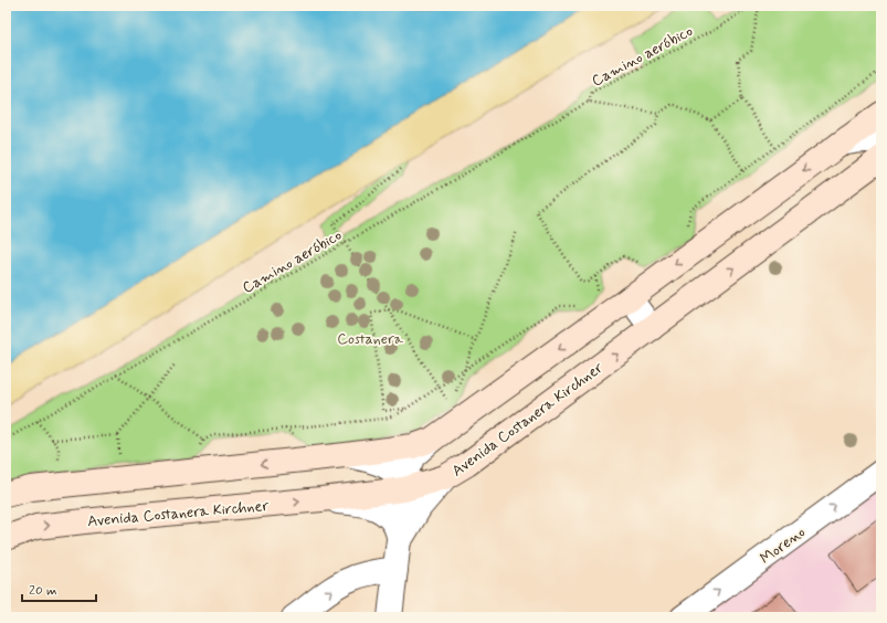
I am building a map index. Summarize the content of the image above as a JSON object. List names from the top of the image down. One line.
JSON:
{"streets":{"street":["Avenida Costanera Kirchner","Moreno"],"path":["Camino aeróbico"]},"one_way":["Moreno"],"parks":["Costanera"],"scale_bar":"20 m"}
